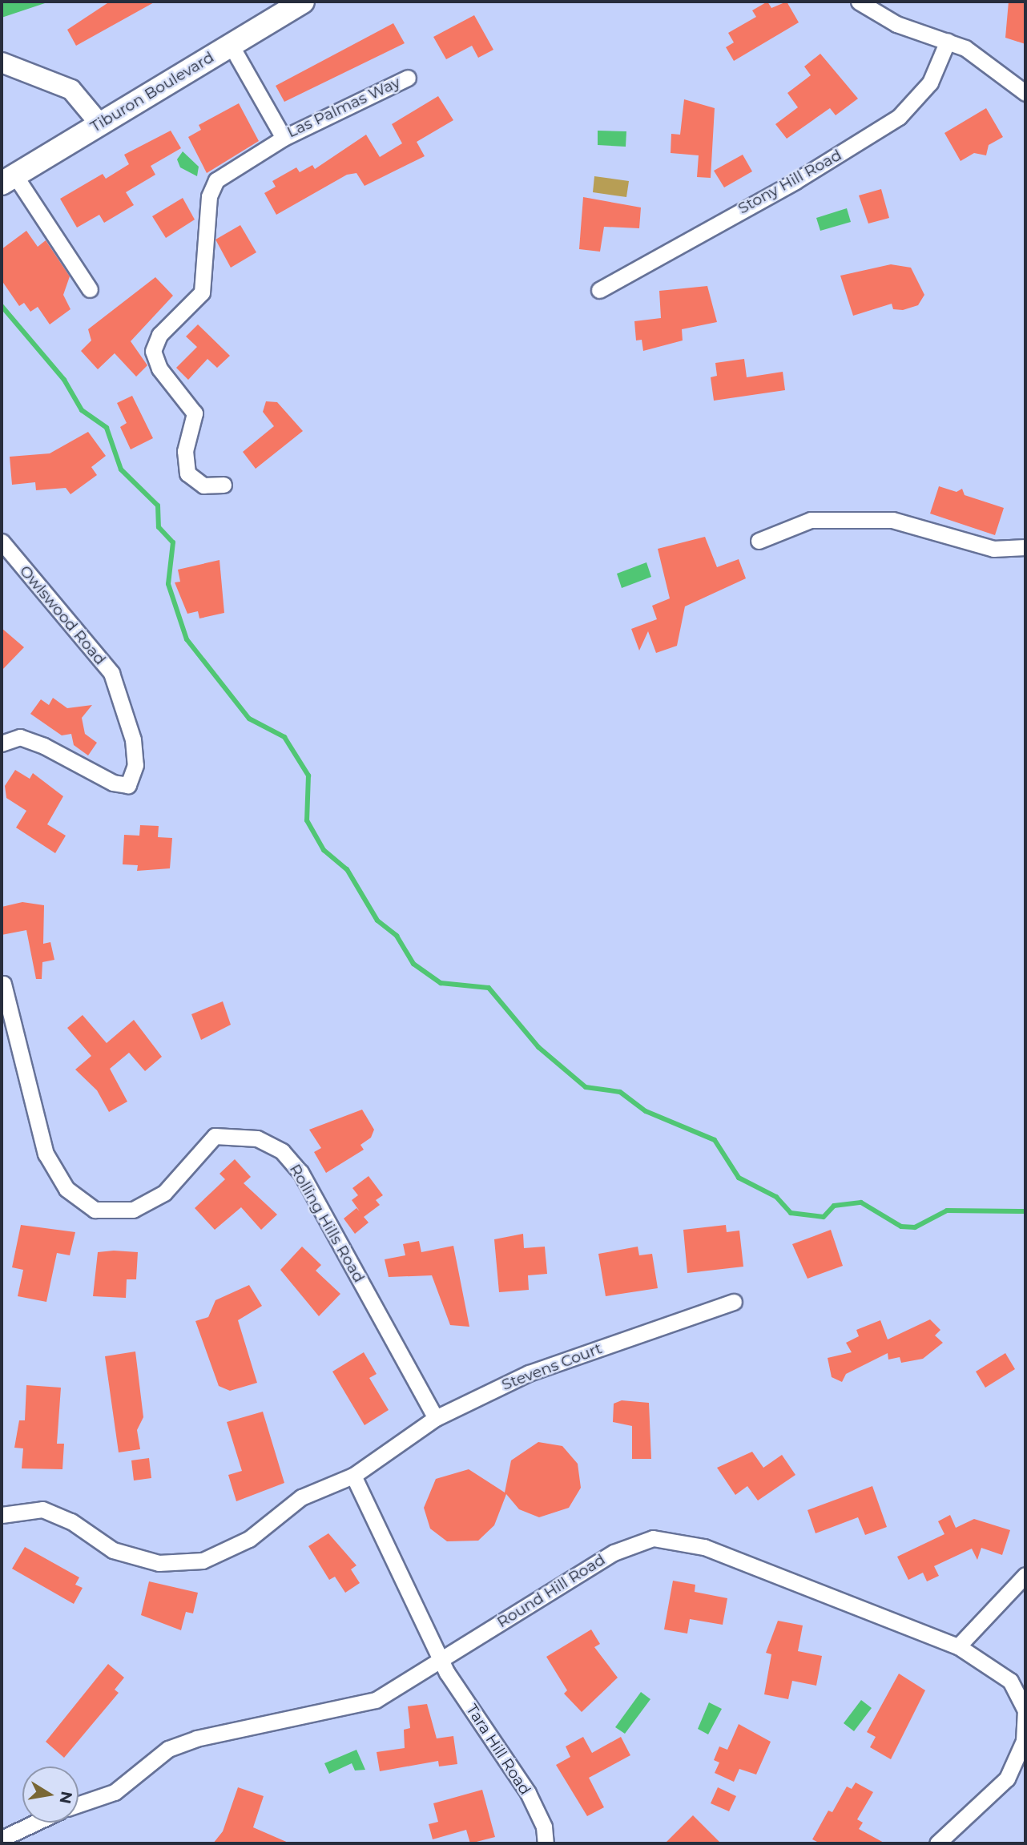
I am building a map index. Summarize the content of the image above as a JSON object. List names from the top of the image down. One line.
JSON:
{"streets":{"main road":["Tiburon Boulevard"],"street":["Las Palmas Way","Stony Hill Road","Owlswood Road","Rolling Hills Road","Stevens Court","Round Hill Road","Tara Hill Road"]},"crossings":[["Tiburon Boulevard","Las Palmas Way"],["Rolling Hills Road","Stevens Court"],["Round Hill Road","Tara Hill Road"]],"north":"right"}
